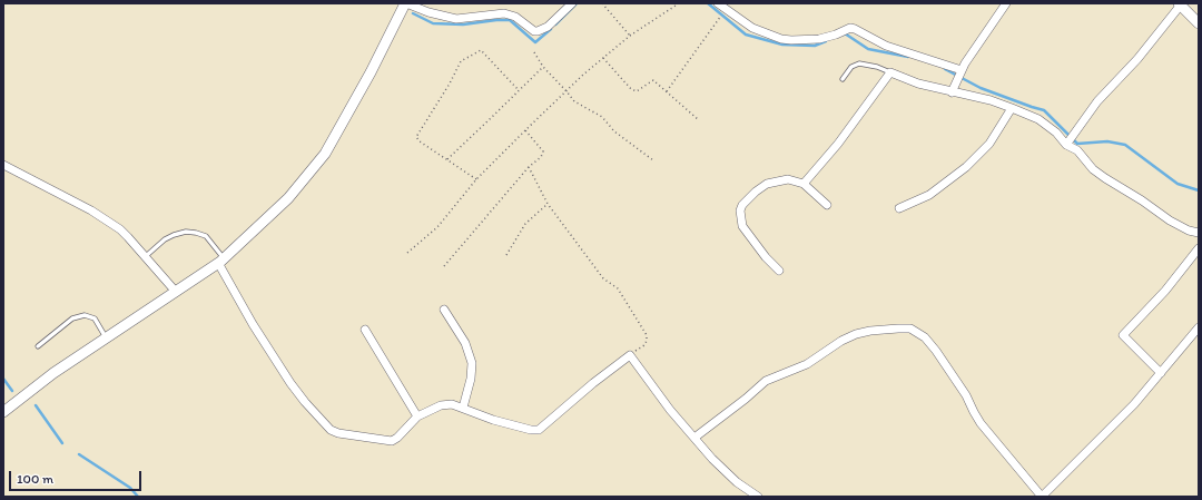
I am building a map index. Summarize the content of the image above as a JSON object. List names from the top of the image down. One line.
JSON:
{"scale_bar":"100 m"}
